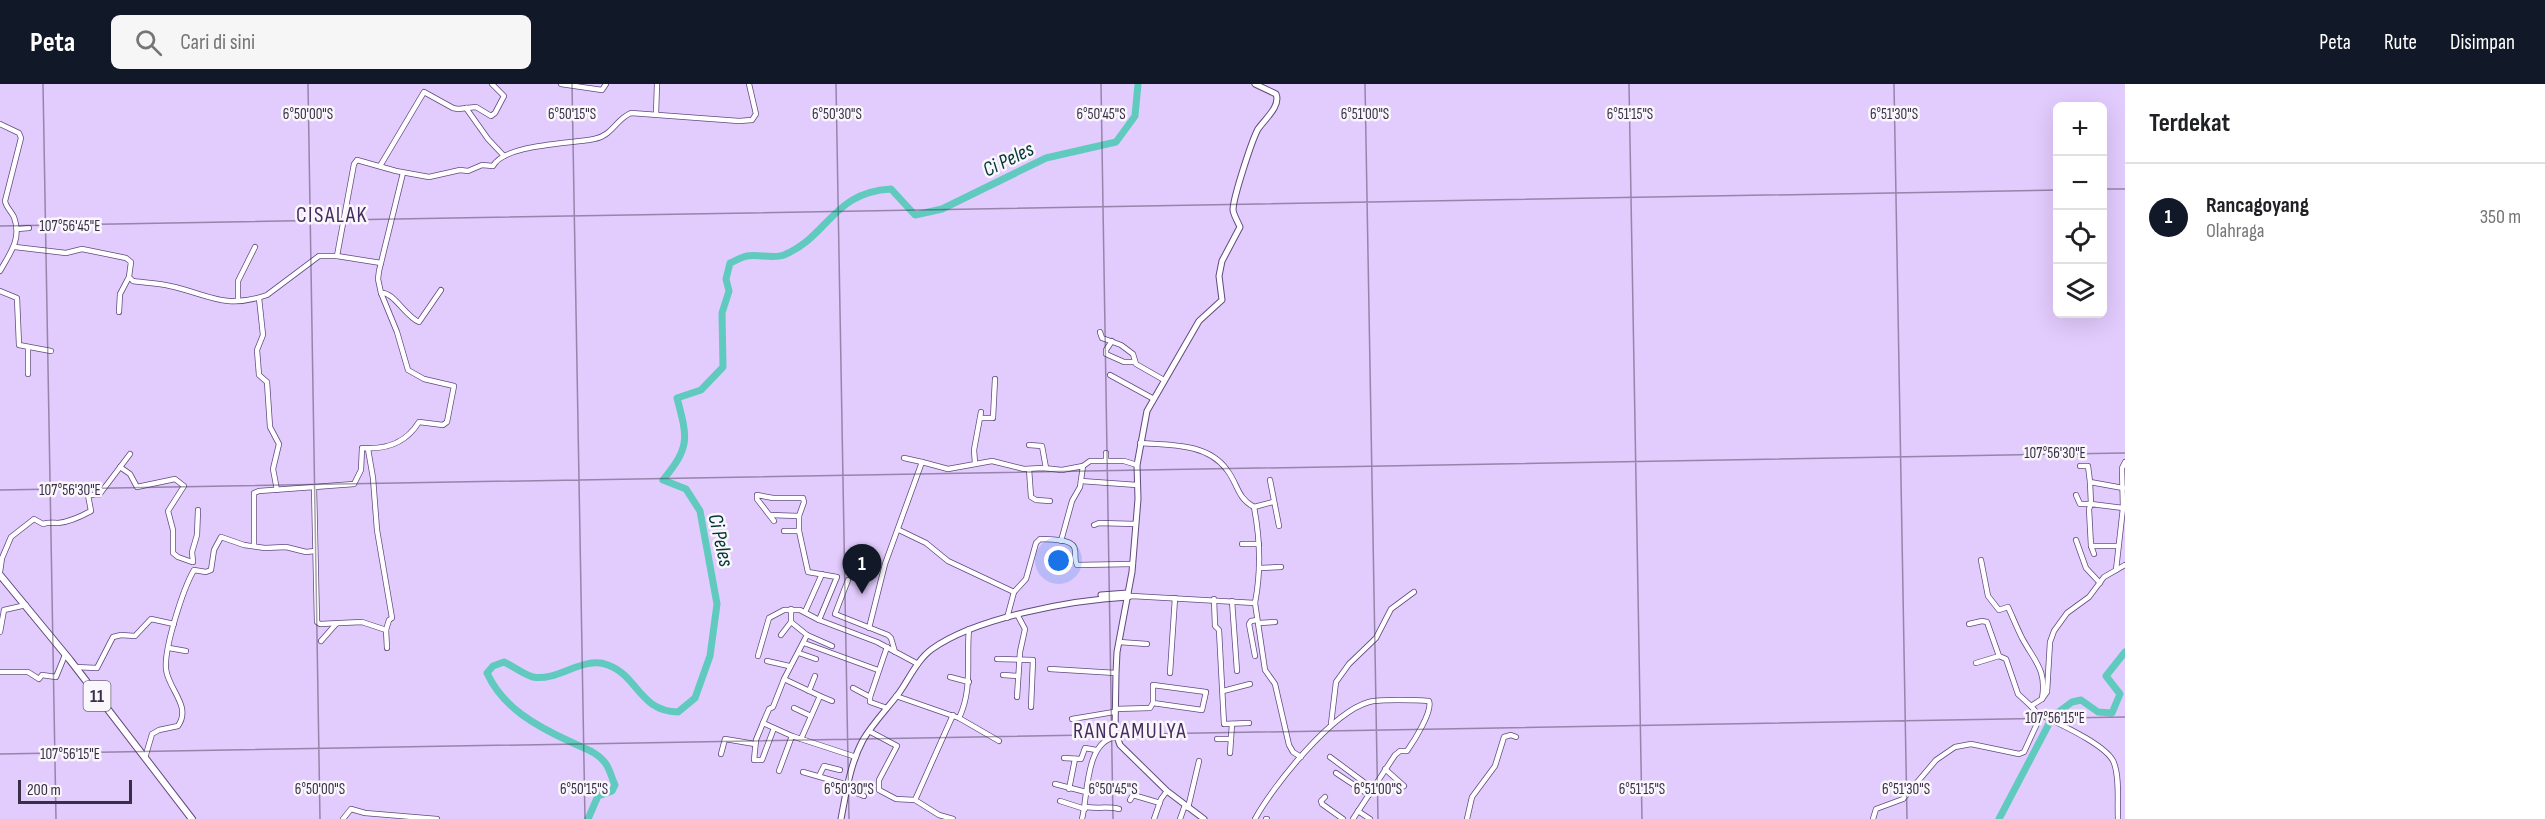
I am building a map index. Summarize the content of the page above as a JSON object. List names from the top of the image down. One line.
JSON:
{"streets":{"highway":["11"]},"districts":["CISALAK","RANCAMULYA"],"water":["Ci Peles"],"scale_bar":"200 m","page":{"header":"Peta","search":"Cari di sini","nav":["Peta","Rute","Disimpan"],"heading":"Terdekat","map_buttons":["+","−"],"list":[{"mark":"1","name":"Rancagoyang","note":"Olahraga","value":"350 m"}],"pins":"1","scale":"200 m"},"coordinates":["6°50'00\"S","6°50'15\"S","6°50'30\"S","6°50'45\"S","6°51'00\"S","6°51'15\"S","6°51'30\"S","107°56'45\"E","107°56'30\"E","107°56'15\"E"]}
